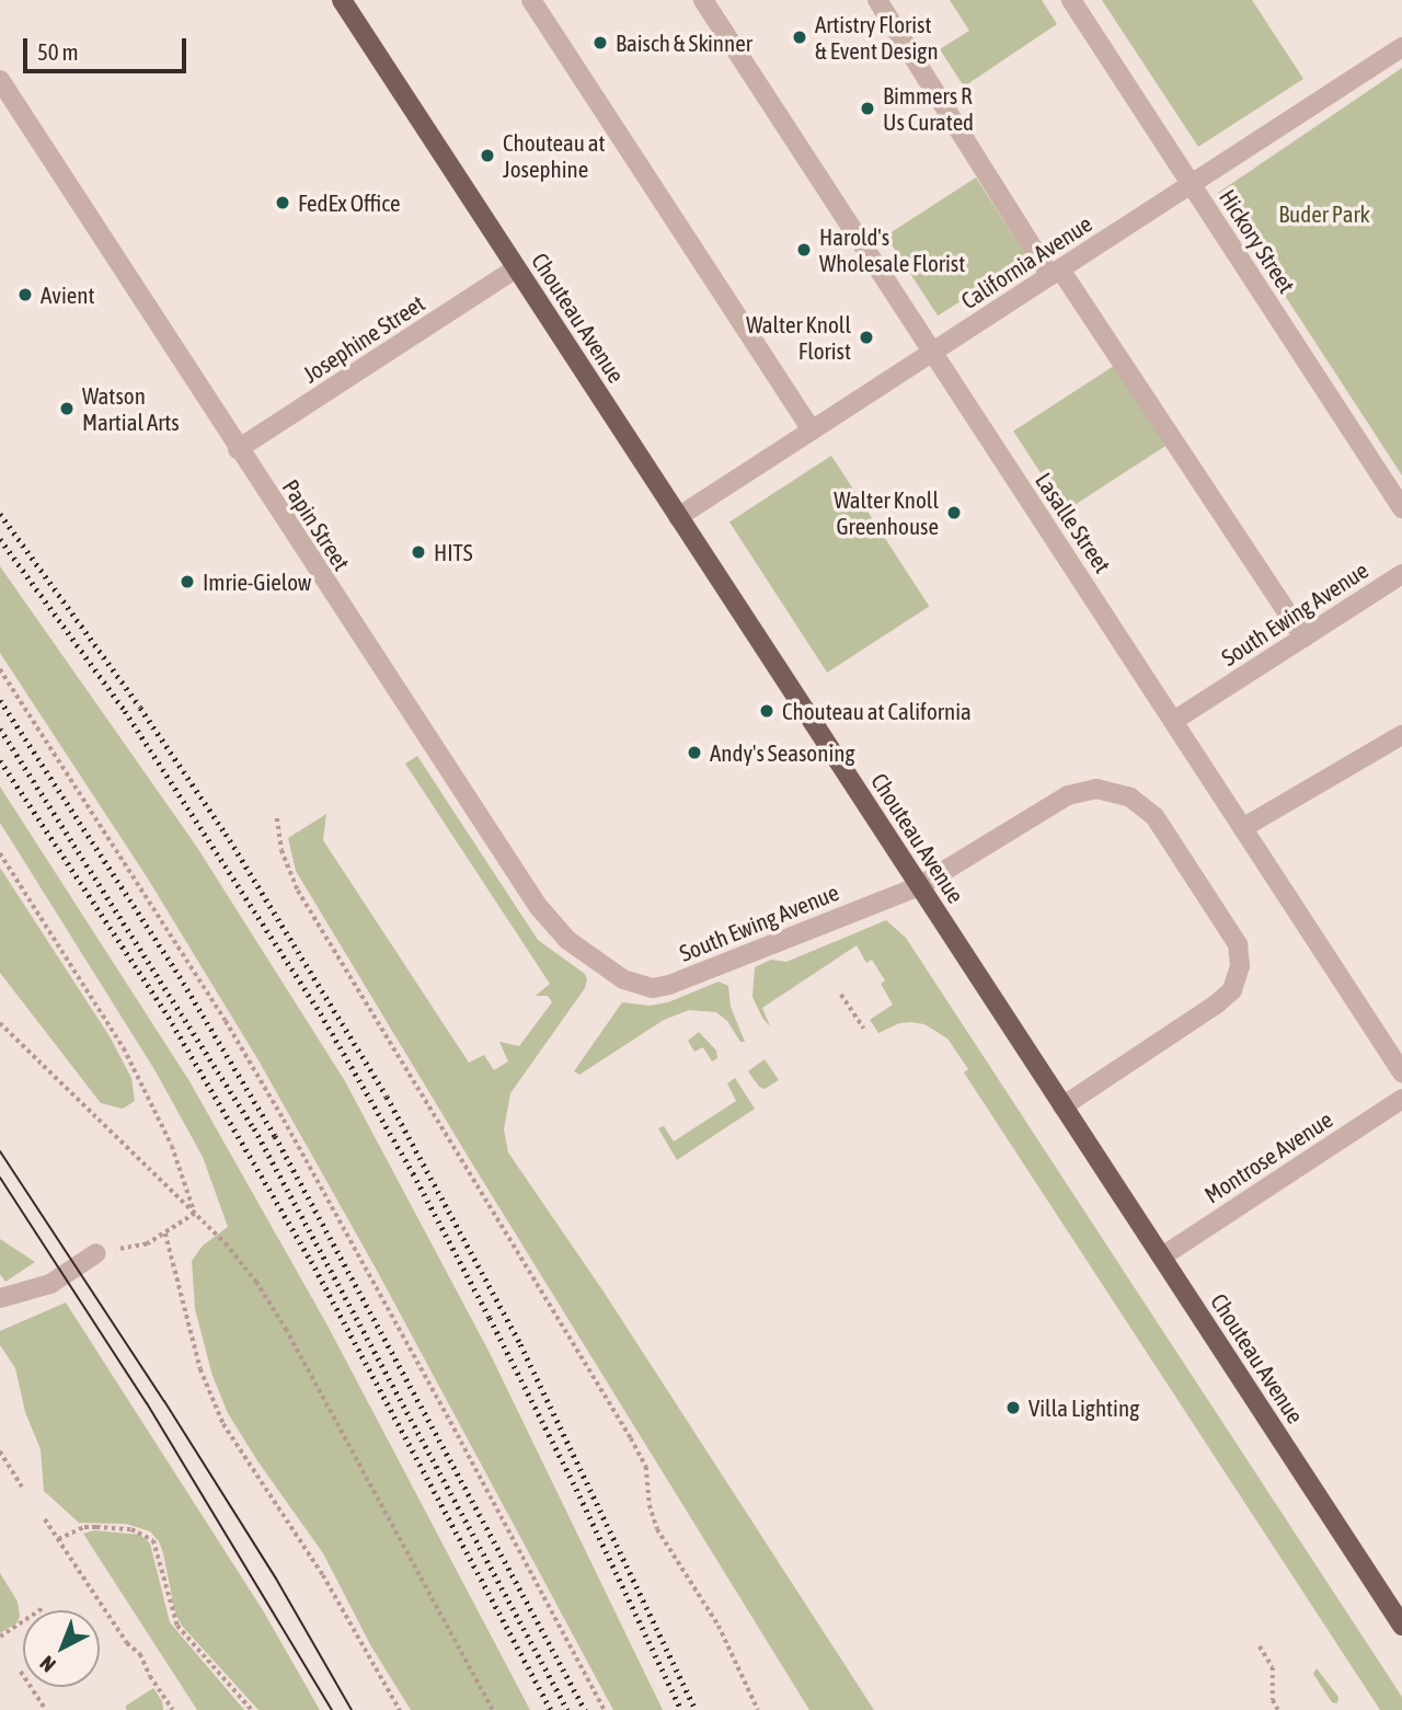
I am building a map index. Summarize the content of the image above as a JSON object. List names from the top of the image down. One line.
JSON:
{"streets":{"main road":["Chouteau Avenue"],"street":["Hickory Street","California Avenue","Josephine Street","Lasalle Street","Papin Street","South Ewing Avenue","Montrose Avenue"]},"crossings":[["Hickory Street","California Avenue"],["California Avenue","Chouteau Avenue"],["California Avenue","Lasalle Street"],["Chouteau Avenue","Josephine Street"],["Chouteau Avenue","South Ewing Avenue"],["Chouteau Avenue","Montrose Avenue"],["Josephine Street","Papin Street"],["Lasalle Street","South Ewing Avenue"],["Papin Street","South Ewing Avenue"]],"parks":["Buder Park"],"places":["Artistry Florist & Event Design","Baisch & Skinner","Bimmers R Us Curated","Chouteau at Josephine","FedEx Office","Harold's Wholesale Florist","Avient","Walter Knoll Florist","Watson Martial Arts","Walter Knoll Greenhouse","HITS","Imrie-Gielow","Chouteau at California","Andy's Seasoning","Villa Lighting"],"scale_bar":"50 m","north":"bottom left"}
